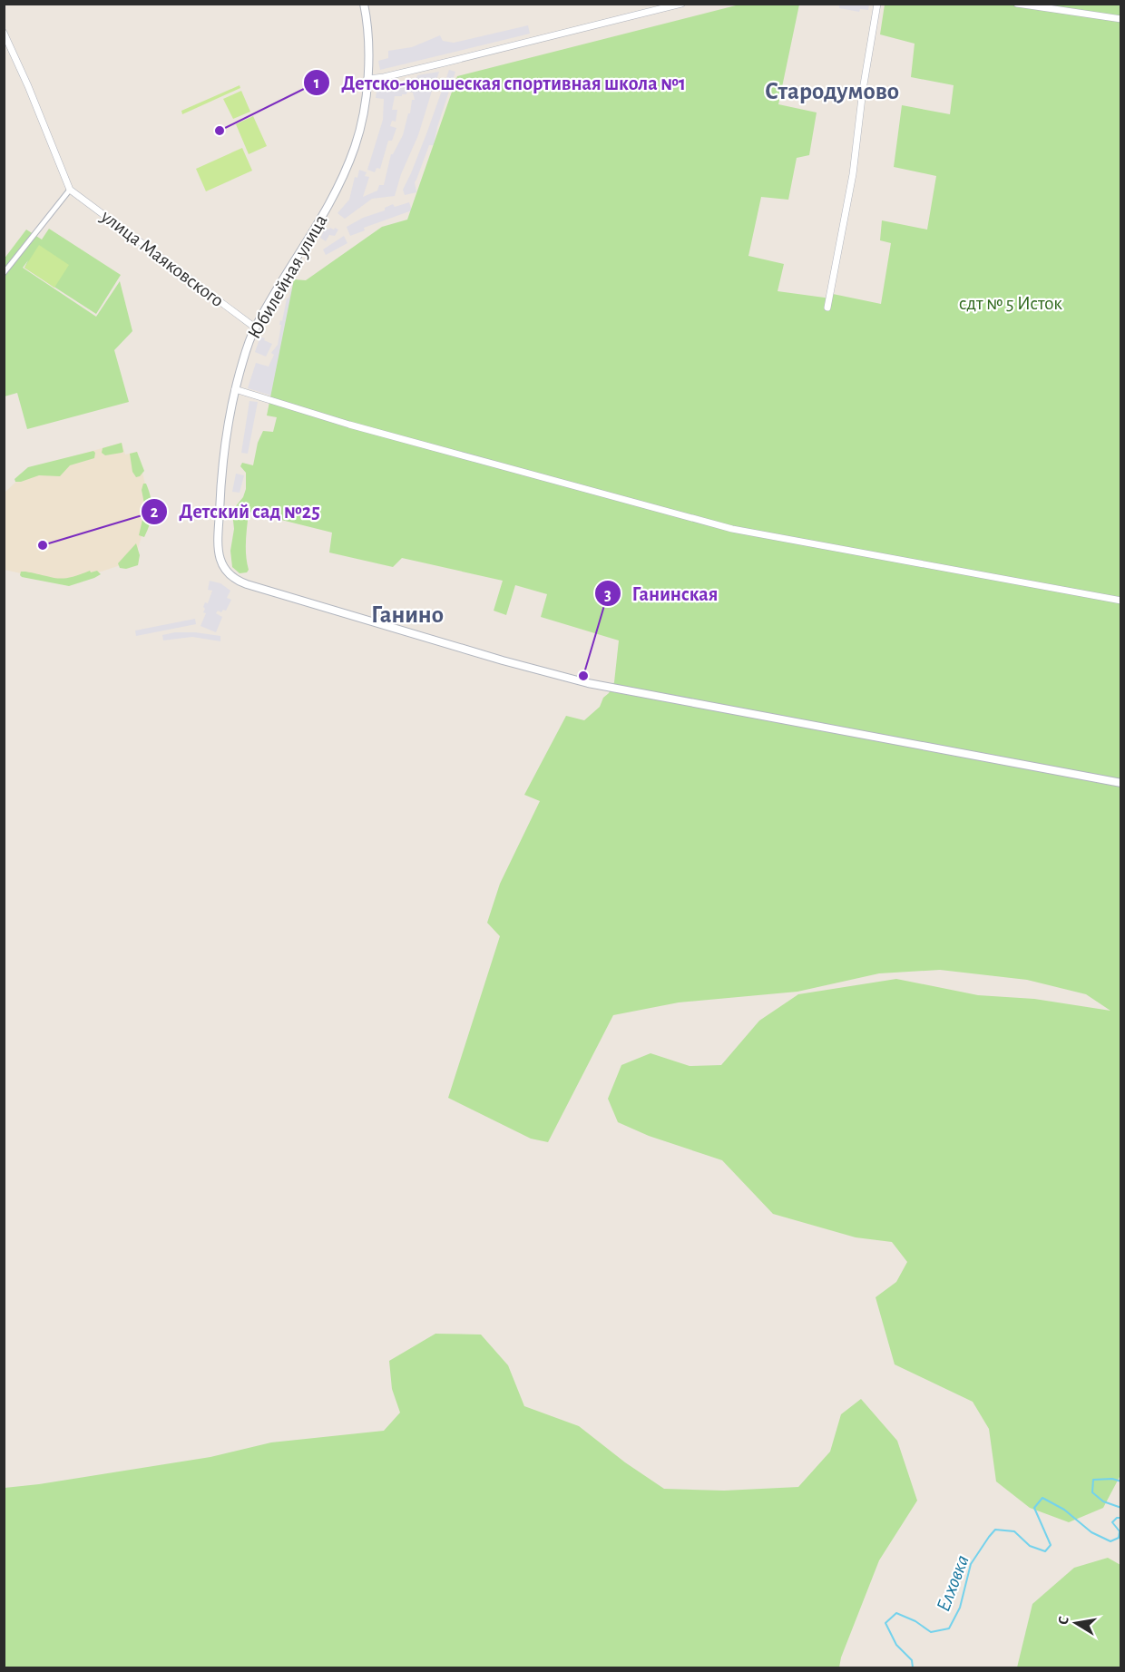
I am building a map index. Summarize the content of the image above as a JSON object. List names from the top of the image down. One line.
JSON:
{"streets":{"street":["улица Маяковского","Юбилейная улица"]},"crossings":[["улица Маяковского","Юбилейная улица"]],"districts":["Стародумово","Ганино"],"water":["Елховка"],"parks":["сдт № 5 Исток"],"places":["Детско-юношеская спортивная школа №1","Детский сад №25","Ганинская"],"north":"left"}
